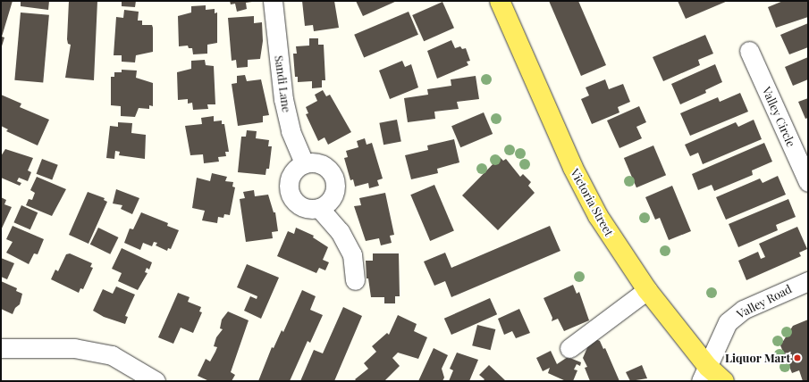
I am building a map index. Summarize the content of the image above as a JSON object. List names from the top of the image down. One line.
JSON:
{"streets":{"main road":["Victoria Street"],"street":["Sandi Lane","Valley Circle","Valley Road"]},"crossings":[["Victoria Street","Valley Road"]],"places":["Liquor Mart"]}
